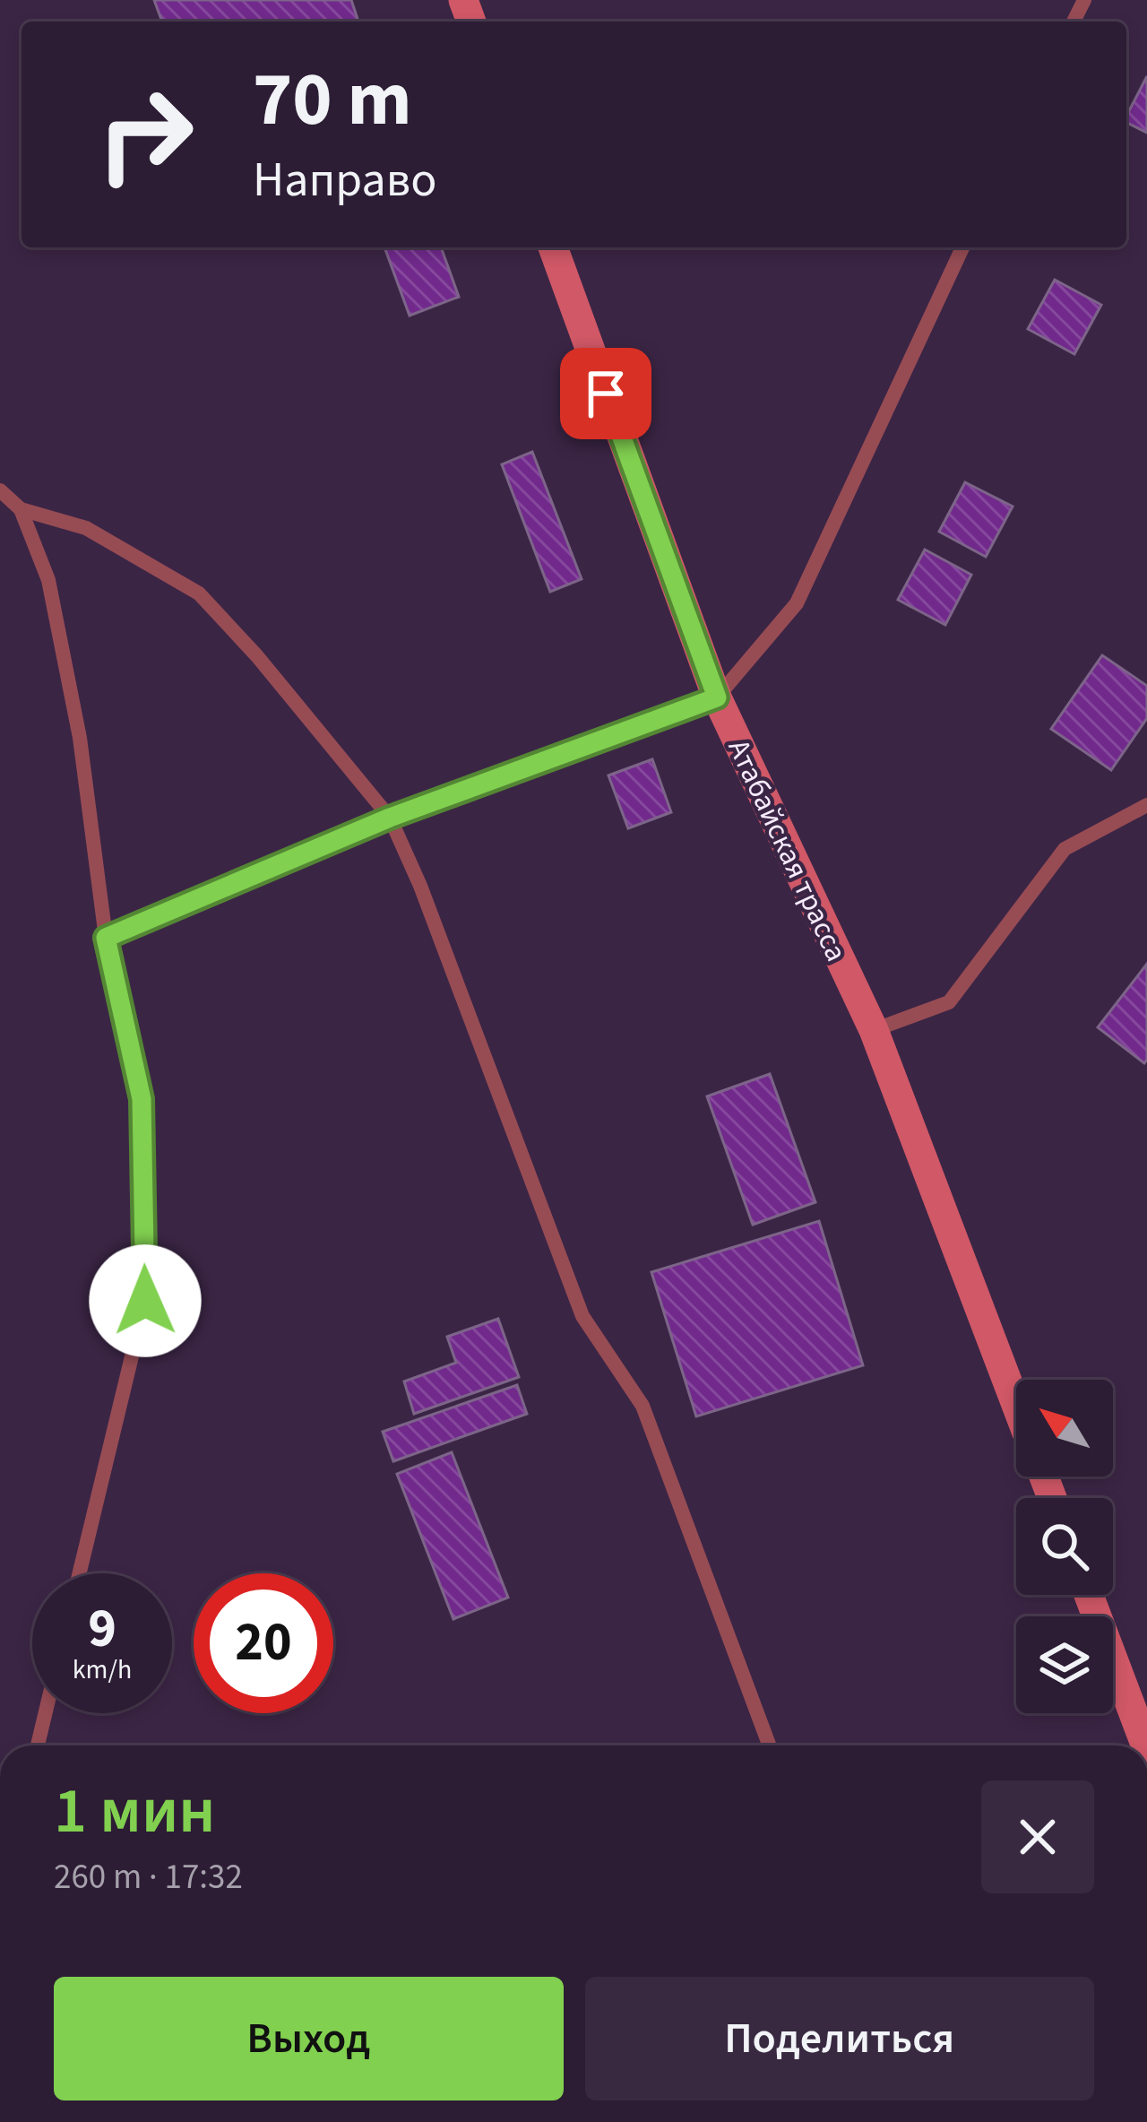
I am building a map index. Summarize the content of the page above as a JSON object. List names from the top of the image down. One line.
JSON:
{"streets":{"main road":["Атабайская трасса"]},"north":"top left","page":{"turn":["70 m","Направо"],"speed":"9 km/h","limit":"20","heading":["1 мин","260 m · 17:32"],"buttons":["Выход","Поделиться"]}}
